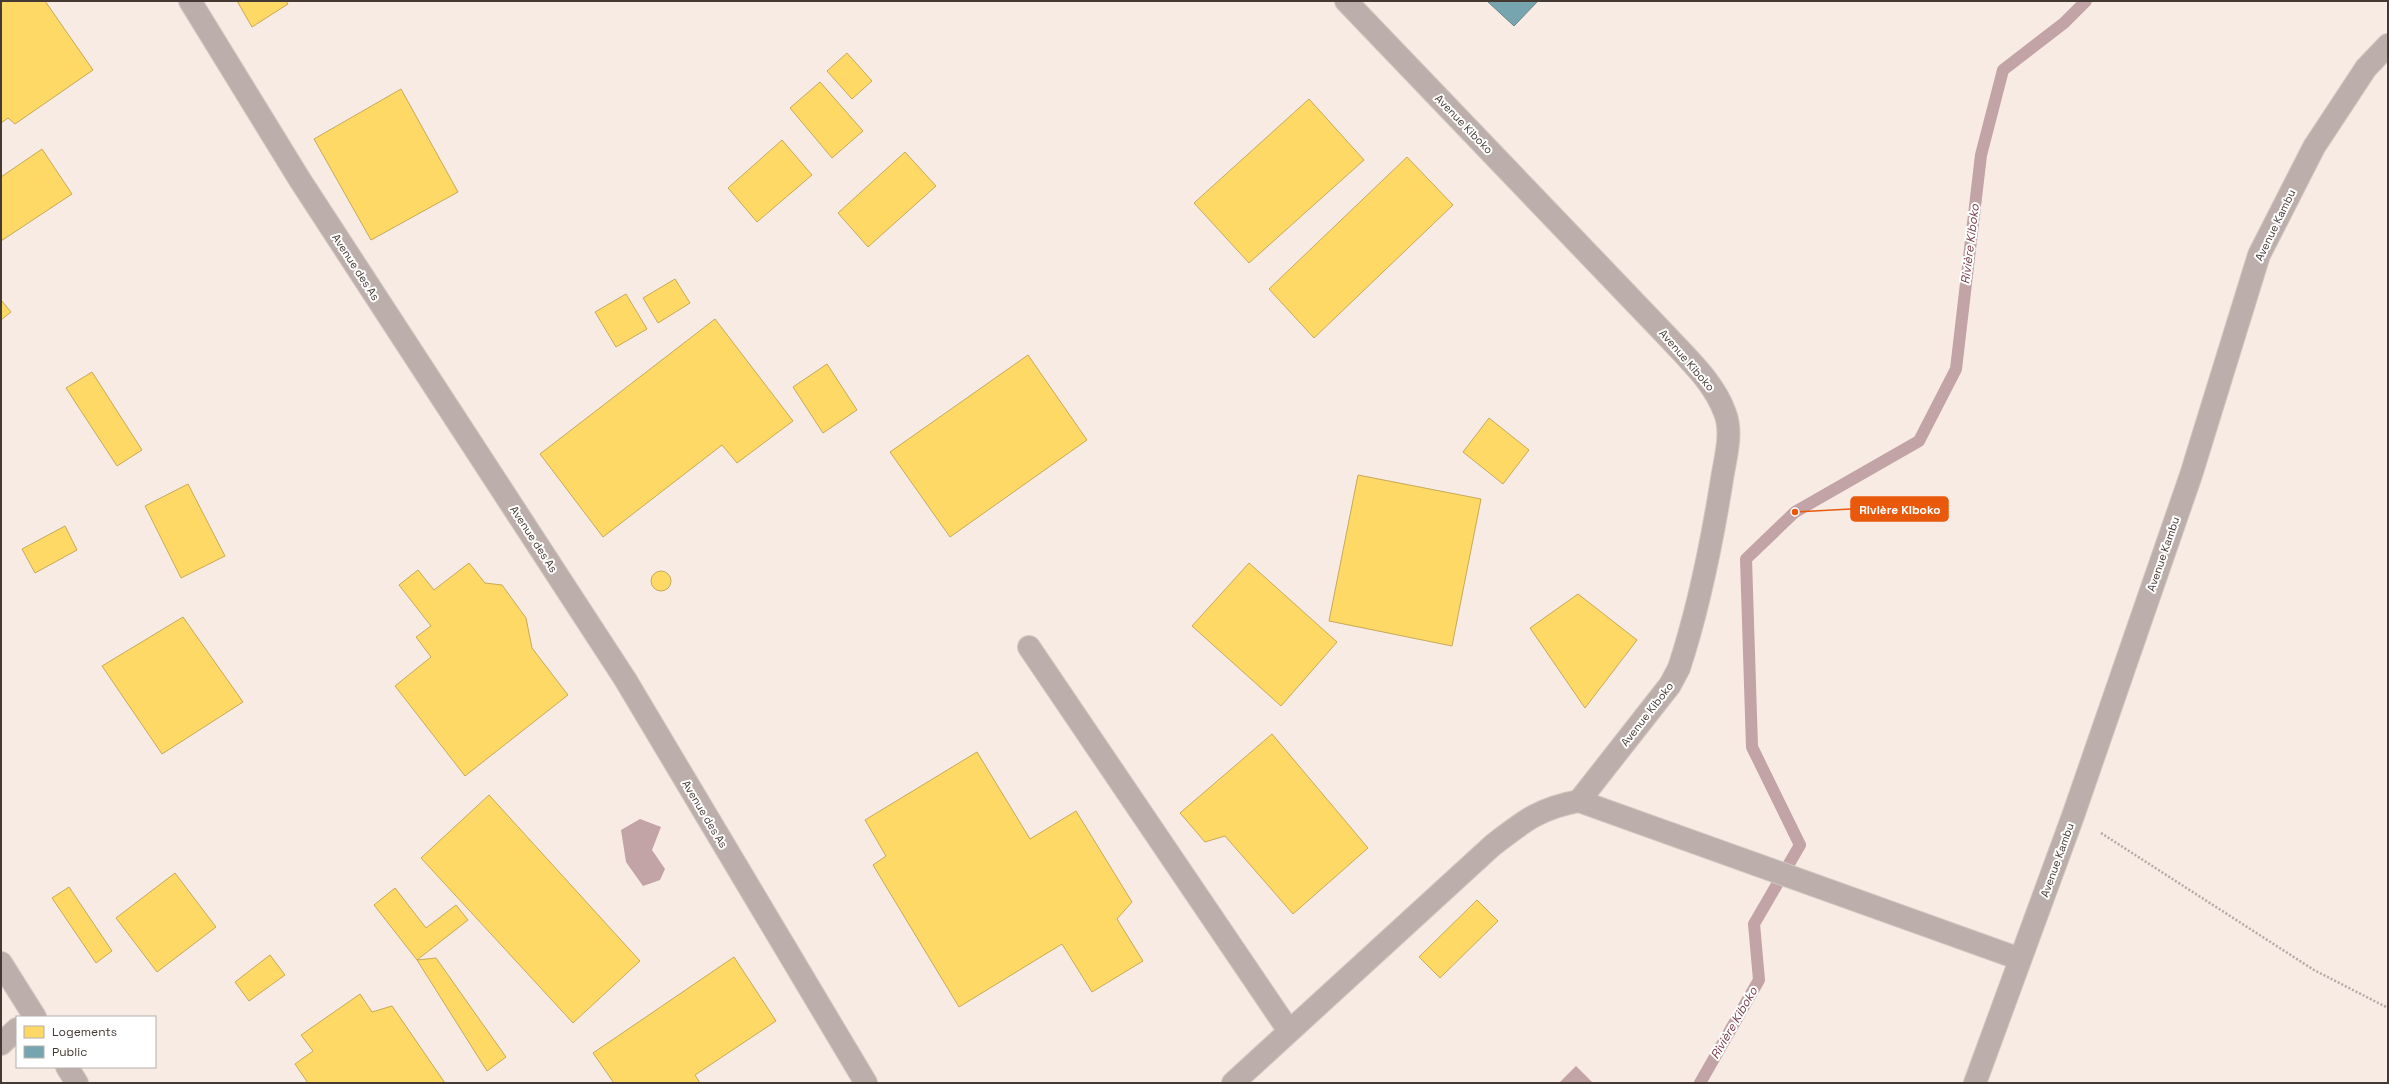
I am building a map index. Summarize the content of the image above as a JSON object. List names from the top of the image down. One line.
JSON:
{"streets":{"street":["Avenue Kiboko","Avenue Kambu","Avenue des As"]},"water":["Rivière Kiboko"],"places":["Rivière Kiboko"],"legend":["Logements","Public"]}
